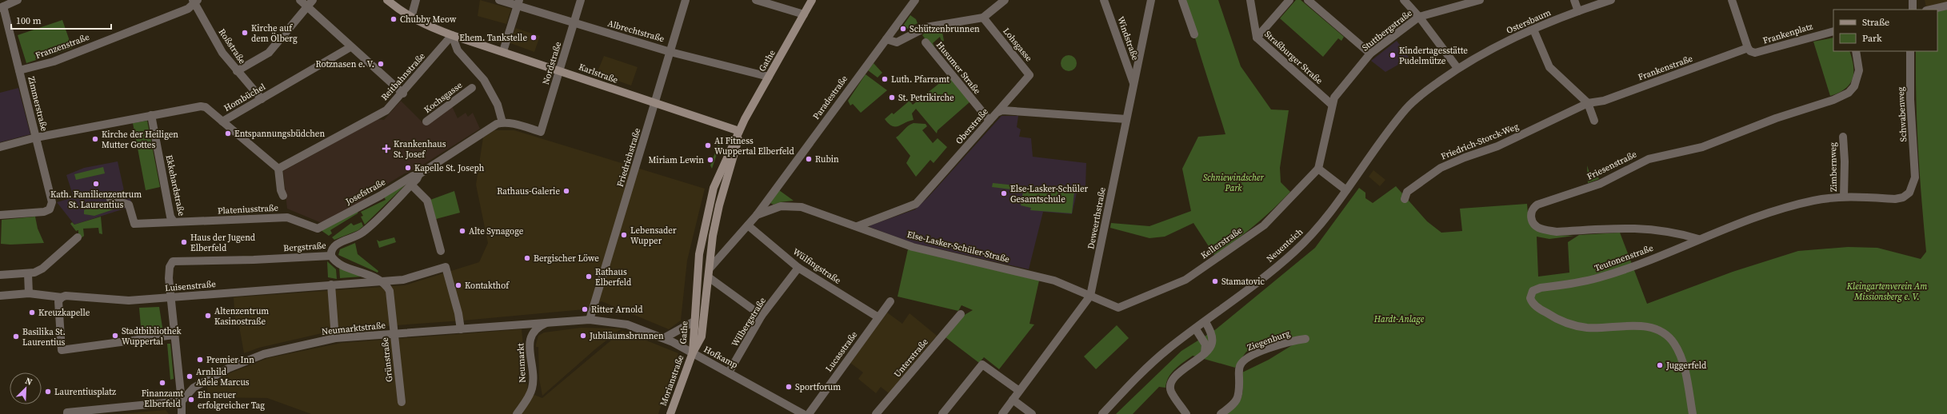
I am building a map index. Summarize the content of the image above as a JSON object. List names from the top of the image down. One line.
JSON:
{"streets":{"main road":["Gathe","Karlstraße","Morianstraße"],"street":["Ostersbaum","Stuttbergstraße","Albrechtstraße","Frankenplatz","Windstraße","Lohsgasse","Franzenstraße","Roßstraße","Straßburger Straße","Nordstraße","Husumer Straße","Frankenstraße","Reitbahnstraße","Hombüchel","Kochsgasse","Paradestraße","Zimmerstraße","Schwabenweg","Oberstraße","Friedrich-Storck-Weg","Friedrichstraße","Friesenstraße","Zimbernweg","Ekkehardstraße","Josefstraße","Plateniusstraße","Deweerthstraße","Kellerstraße","Neuenteich","Bergstraße","Else-Lasker-Schüler-Straße","Teutonenstraße","Wülfingstraße","Luisenstraße","Wilbergstraße","Neumarktstraße","Ziegenburg","Lucasstraße","Hofkamp","Unterstraße","Grünstraße","Neumarkt"]},"crossings":[["Ostersbaum","Neuenteich"],["Stuttbergstraße","Straßburger Straße"],["Stuttbergstraße","Kellerstraße"],["Albrechtstraße","Gathe"],["Albrechtstraße","Nordstraße"],["Albrechtstraße","Friedrichstraße"],["Frankenplatz","Frankenstraße"],["Windstraße","Deweerthstraße"],["Lohsgasse","Oberstraße"],["Franzenstraße","Roßstraße"],["Franzenstraße","Zimmerstraße"],["Roßstraße","Hombüchel"],["Gathe","Karlstraße"],["Gathe","Paradestraße"],["Gathe","Hofkamp"],["Gathe","Morianstraße"],["Nordstraße","Karlstraße"],["Nordstraße","Bergstraße"],["Husumer Straße","Oberstraße"],["Frankenstraße","Friedrich-Storck-Weg"],["Karlstraße","Reitbahnstraße"],["Karlstraße","Friedrichstraße"],["Hombüchel","Zimmerstraße"],["Hombüchel","Ekkehardstraße"],["Paradestraße","Else-Lasker-Schüler-Straße"],["Paradestraße","Wülfingstraße"],["Schwabenweg","Teutonenstraße"],["Oberstraße","Deweerthstraße"],["Oberstraße","Else-Lasker-Schüler-Straße"],["Friedrichstraße","Neumarkt"],["Friesenstraße","Teutonenstraße"],["Zimbernweg","Teutonenstraße"],["Ekkehardstraße","Plateniusstraße"],["Josefstraße","Plateniusstraße"],["Josefstraße","Bergstraße"],["Deweerthstraße","Else-Lasker-Schüler-Straße"],["Kellerstraße","Else-Lasker-Schüler-Straße"],["Bergstraße","Luisenstraße"],["Bergstraße","Neumarktstraße"],["Wülfingstraße","Wilbergstraße"],["Wülfingstraße","Lucasstraße"],["Luisenstraße","Neumarktstraße"],["Luisenstraße","Grünstraße"],["Wilbergstraße","Hofkamp"],["Neumarktstraße","Grünstraße"],["Neumarktstraße","Neumarkt"],["Hofkamp","Neumarkt"],["Hofkamp","Morianstraße"]],"parks":["Schniewindscher Park","Kleingartenverein Am Missionsberg e. V.","Hardt-Anlage"],"places":{"other":["Chubby Meow","Schützenbrunnen","Kirche auf dem Ölberg","Ehem. Tankstelle","Kindertagesstätte Pudelmütze","Rotznasen e. V.","Luth. Pfarramt","St. Petrikirche","Entspannungsbüdchen","Kirche der Heiligen Mutter Gottes","AI Fitness Wuppertal Elberfeld","Rubin","Miriam Lewin","Kapelle St. Joseph","Kath. Familienzentrum St. Laurentius","Rathaus-Galerie","Else-Lasker-Schüler Gesamtschule","Alte Synagoge","Lebensader Wupper","Haus der Jugend Elberfeld","Bergischer Löwe","Rathaus Elberfeld","Stamatovic","Kontakthof","Ritter Arnold","Kreuzkapelle","Altenzentrum Kasinostraße","Stadtbibliothek Wuppertal","Jubiläumsbrunnen","Basilika St. Laurentius","Premier Inn","Juggerfeld","Arnhild Adele Marcus","Finanzamt Elberfeld","Sportforum","Laurentiusplatz","Ein neuer erfolgreicher Tag"],"health":["Krankenhaus St. Josef"]},"legend":["Straße","Park"],"scale_bar":"100 m","north":"top right"}
